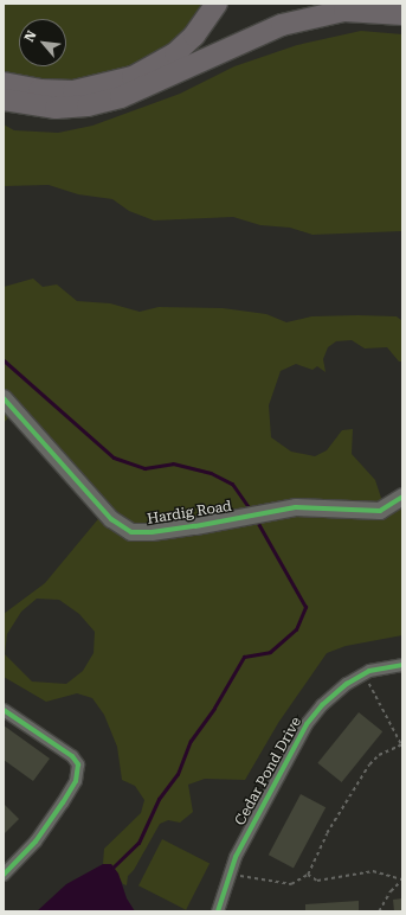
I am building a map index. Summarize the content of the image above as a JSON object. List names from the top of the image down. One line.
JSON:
{"streets":{"street":["Hardig Road","Cedar Pond Drive"]},"north":"top left"}
